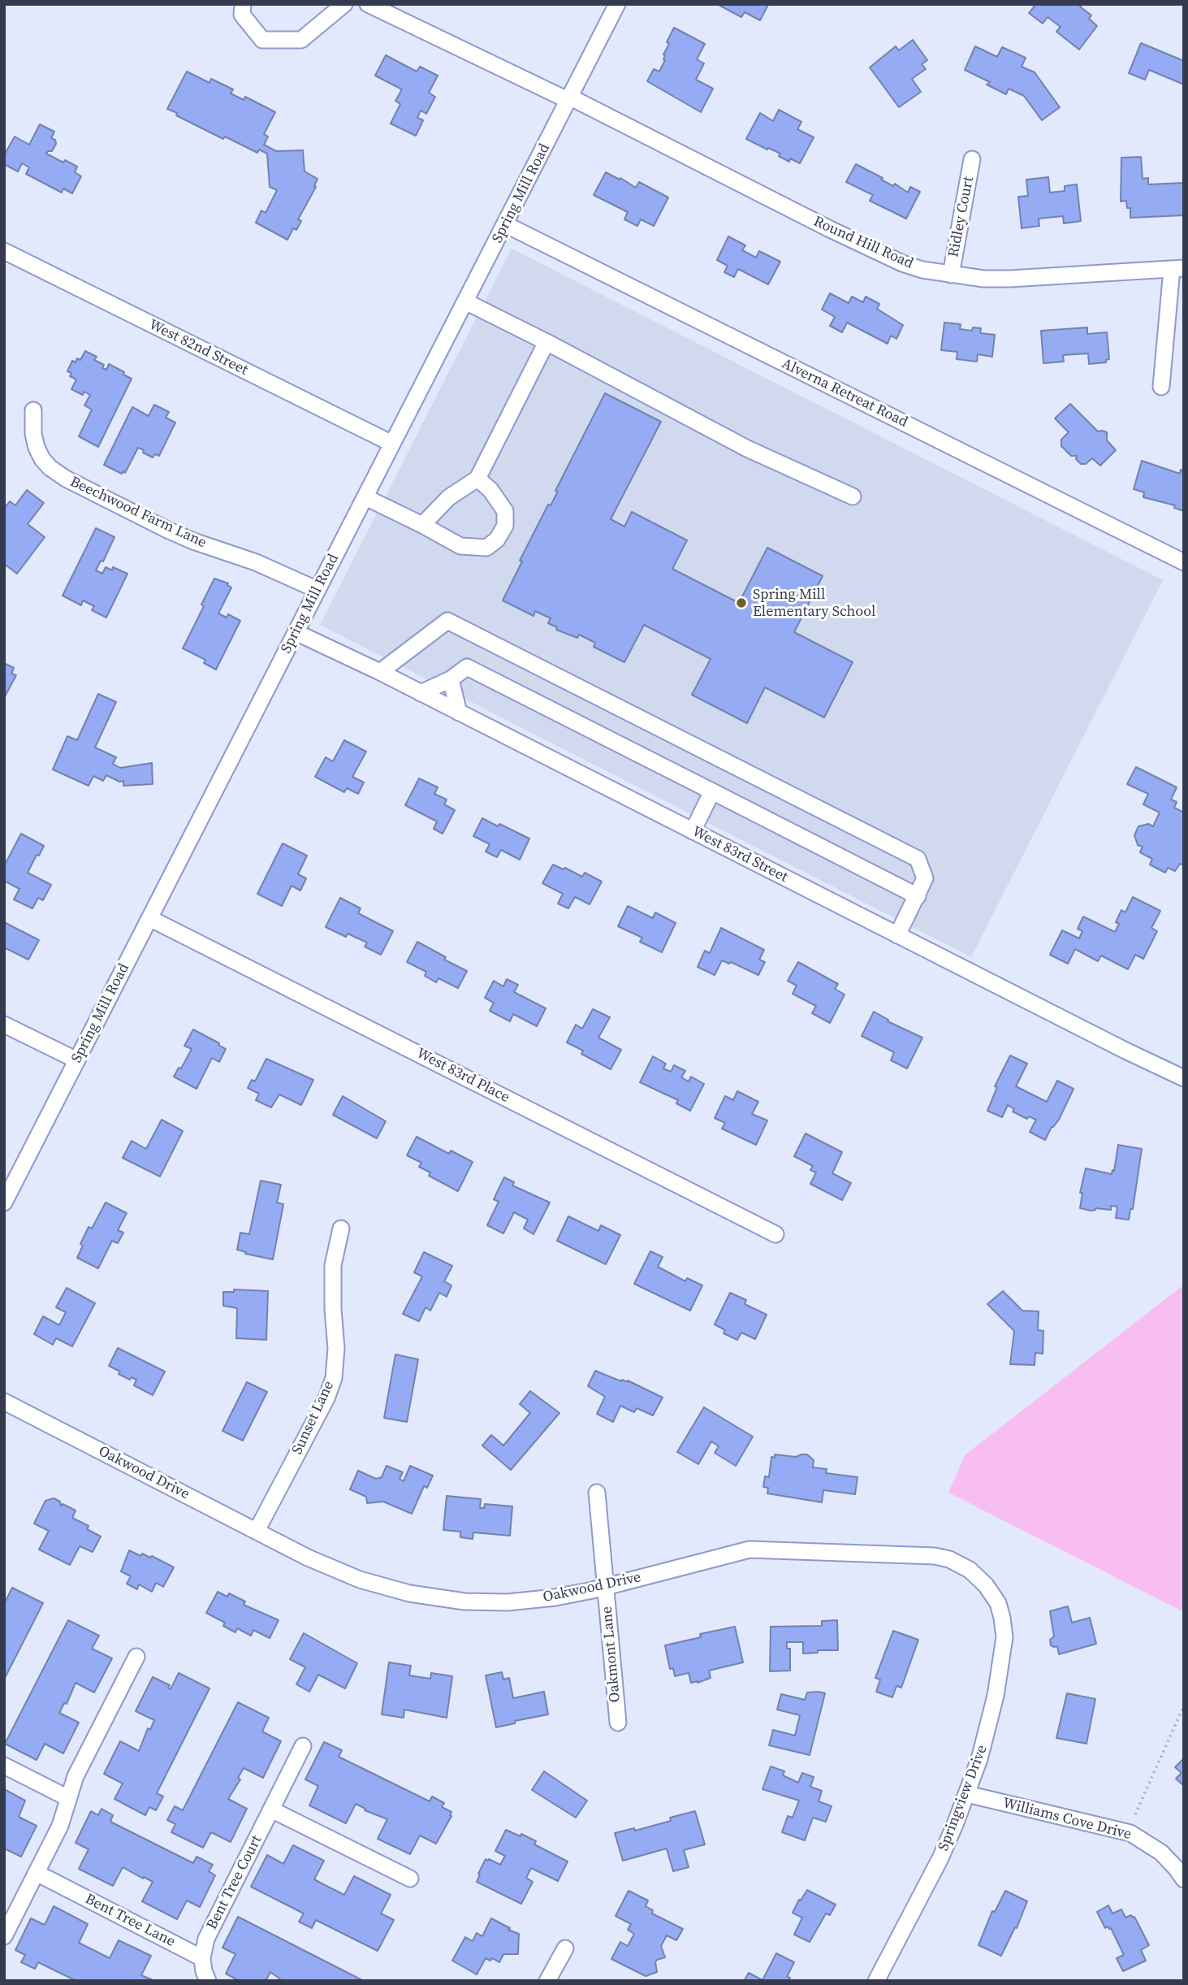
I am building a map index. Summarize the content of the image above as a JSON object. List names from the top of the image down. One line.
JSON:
{"streets":{"street":["Spring Mill Road","Ridley Court","Round Hill Road","West 82nd Street","Alverna Retreat Road","Beechwood Farm Lane","West 83rd Street","West 83rd Place","Sunset Lane","Oakwood Drive","Oakmont Lane","Springview Drive","Williams Cove Drive","Bent Tree Court","Bent Tree Lane"]},"crossings":[["Spring Mill Road","Round Hill Road"],["Spring Mill Road","West 82nd Street"],["Spring Mill Road","Alverna Retreat Road"],["Spring Mill Road","Beechwood Farm Lane"],["Spring Mill Road","West 83rd Street"],["Spring Mill Road","West 83rd Place"],["Ridley Court","Round Hill Road"],["Sunset Lane","Oakwood Drive"],["Oakwood Drive","Oakmont Lane"],["Oakwood Drive","Springview Drive"],["Springview Drive","Williams Cove Drive"],["Bent Tree Court","Bent Tree Lane"]],"places":["Spring Mill Elementary School"]}
